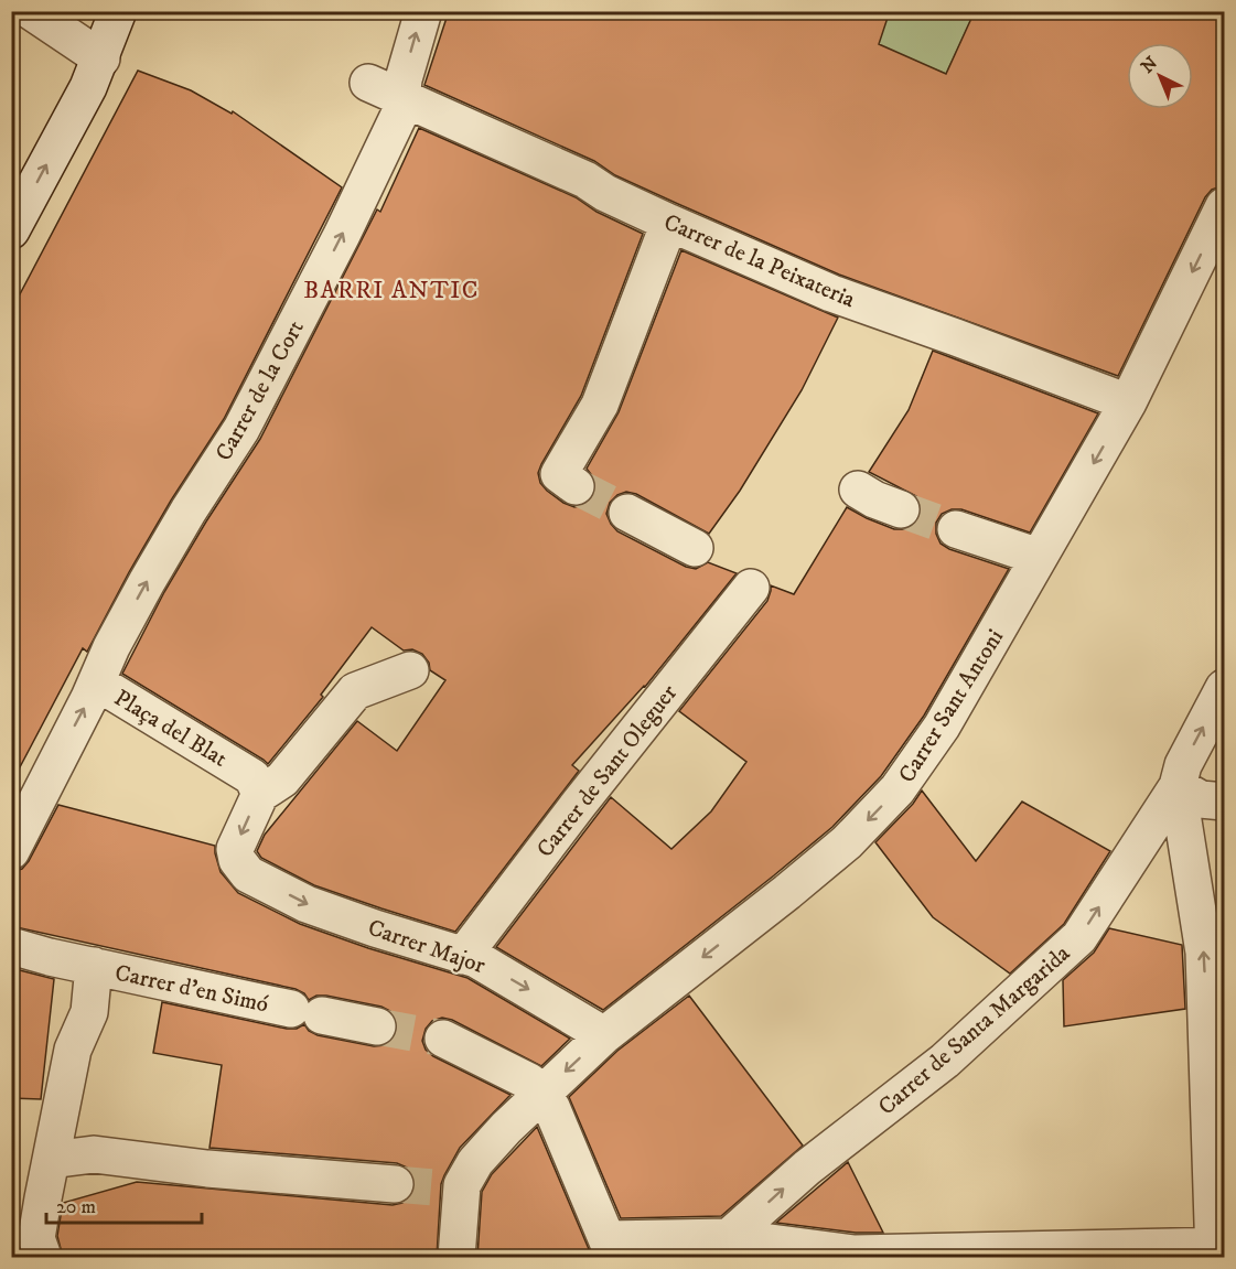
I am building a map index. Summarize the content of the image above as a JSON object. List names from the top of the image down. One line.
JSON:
{"streets":{"street":["Carrer de la Peixateria","Carrer de la Cort","Carrer Sant Antoni","Plaça del Blat","Carrer de Sant Oleguer","Carrer Major","Carrer d'en Simó","Carrer de Santa Margarida"]},"crossings":[["Carrer de la Peixateria","Carrer de la Cort"],["Carrer de la Peixateria","Carrer Sant Antoni"],["Carrer de la Cort","Plaça del Blat"],["Carrer Sant Antoni","Carrer Major"],["Plaça del Blat","Carrer Major"],["Carrer de Sant Oleguer","Carrer Major"]],"one_way":["Carrer Sant Antoni","Plaça del Blat","Carrer Major","Carrer de Santa Margarida"],"districts":["BARRI ANTIC"],"scale_bar":"20 m","north":"top left"}
